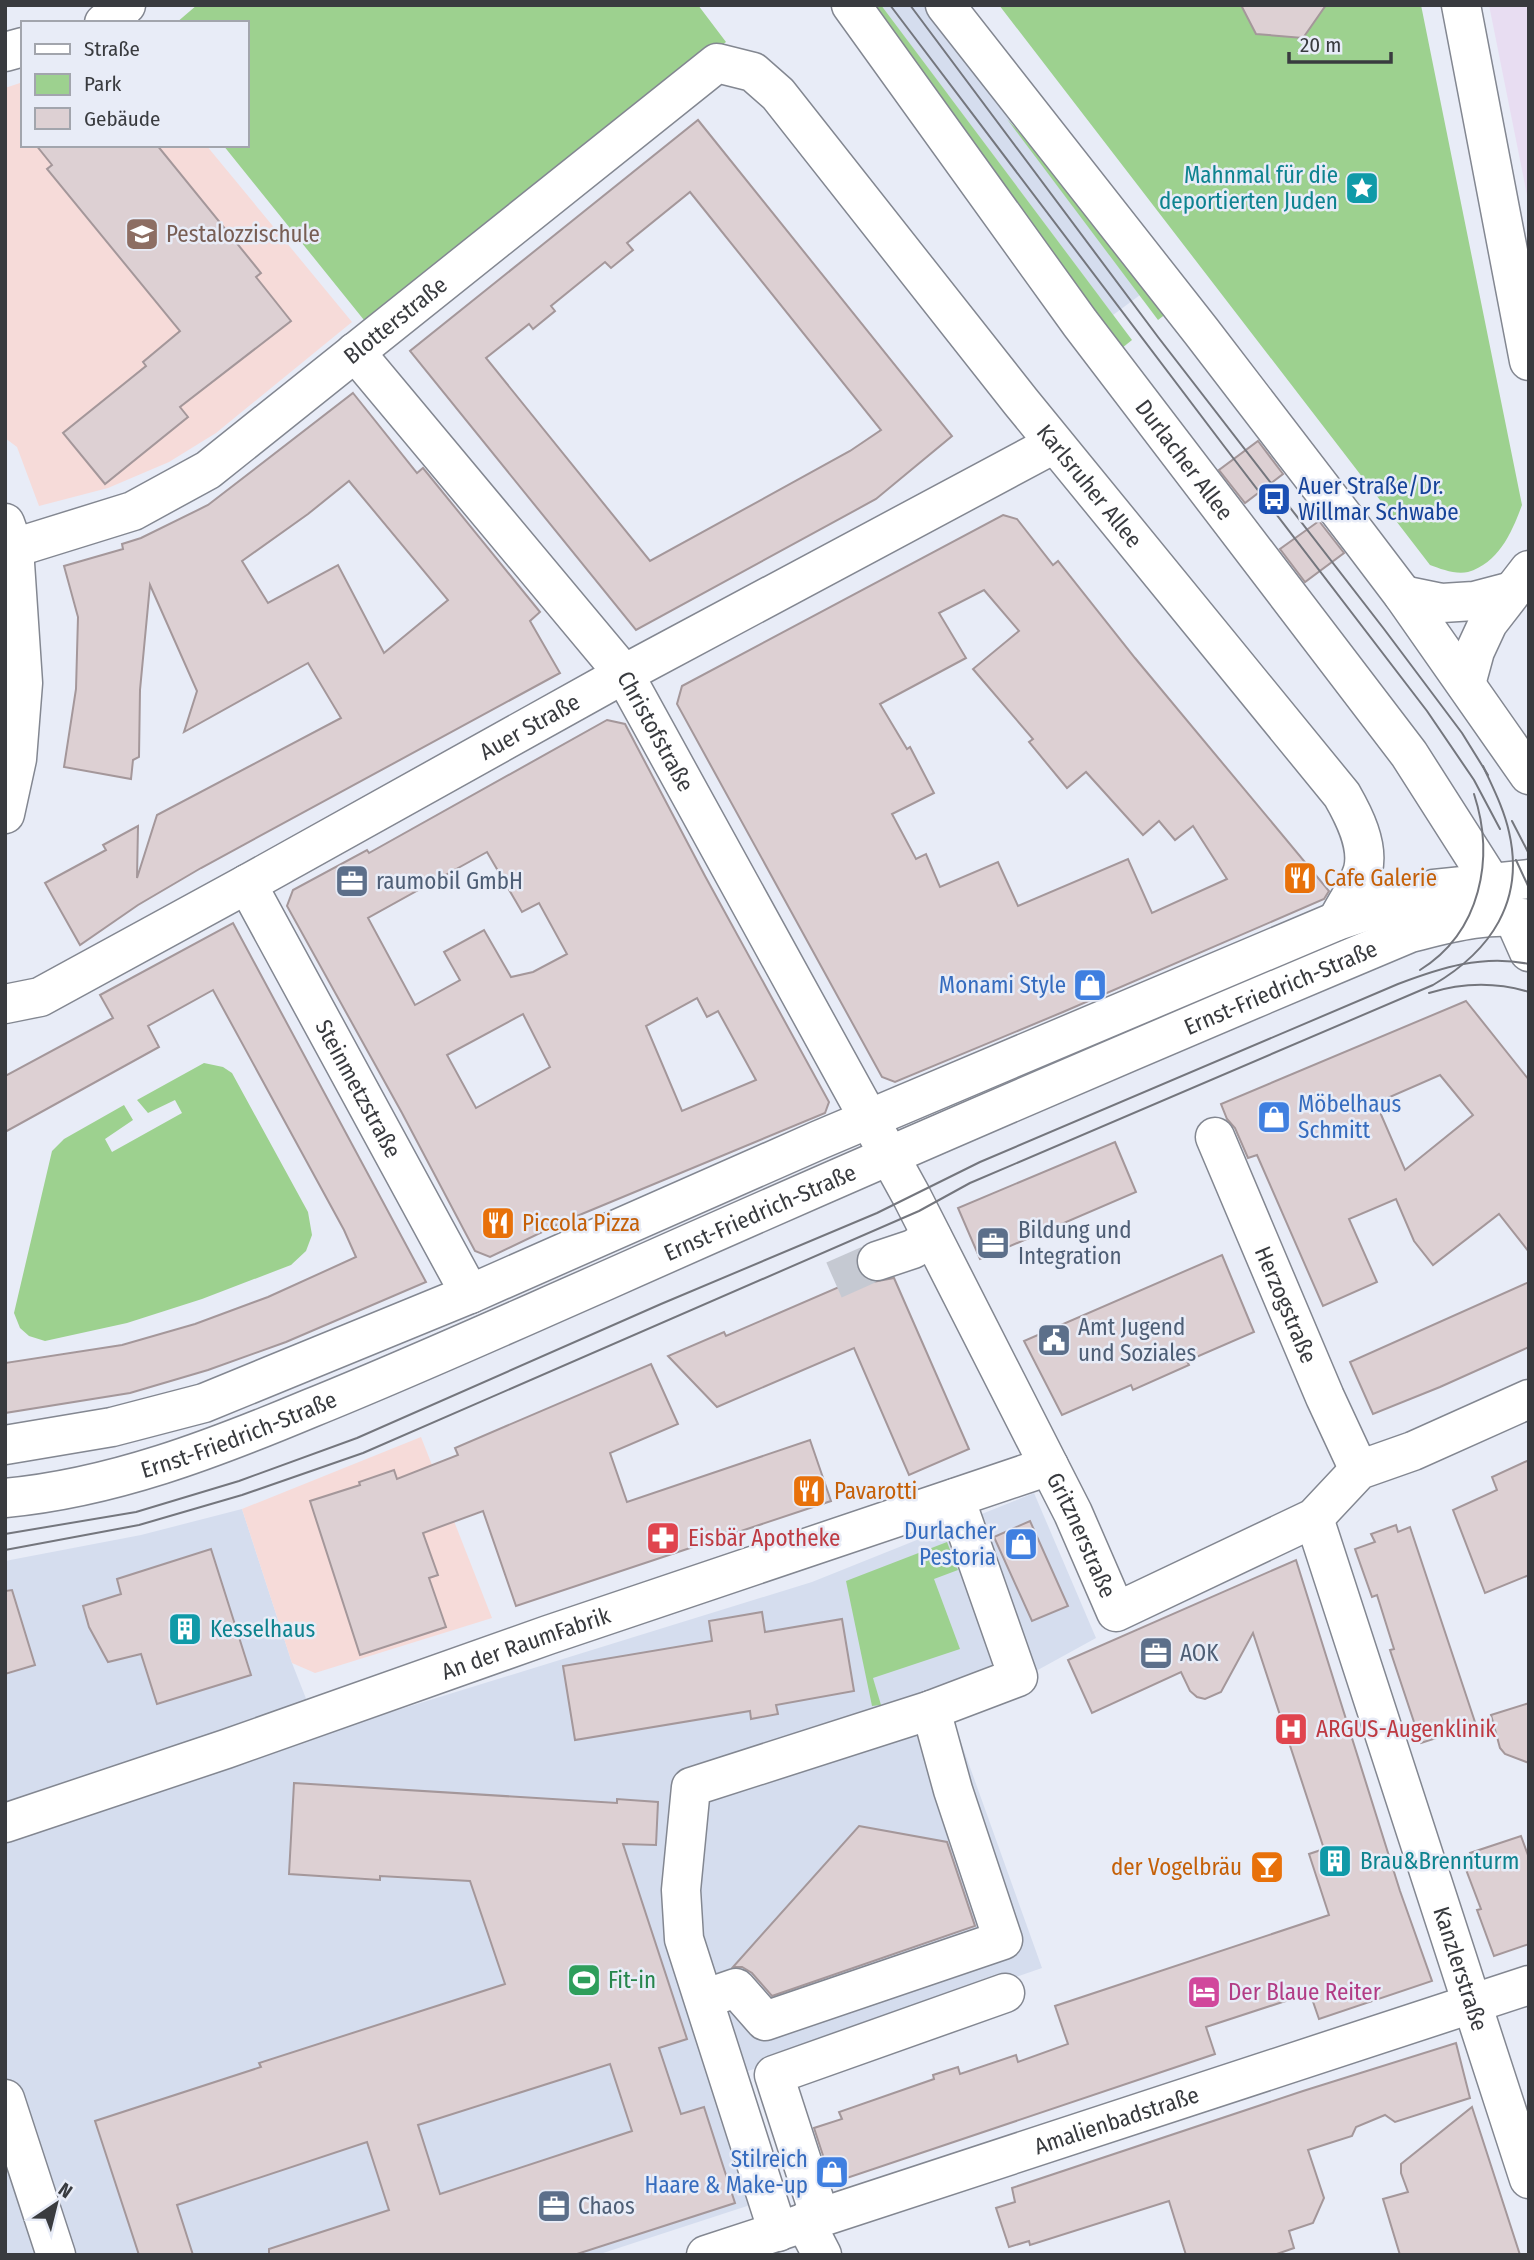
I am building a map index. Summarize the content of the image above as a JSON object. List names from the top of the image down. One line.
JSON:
{"streets":{"street":["Blotterstraße","Durlacher Allee","Karlsruher Allee","Auer Straße","Christofstraße","Ernst-Friedrich-Straße","Steinmetzstraße","Herzogstraße","Gritznerstraße","An der RaumFabrik","Kanzlerstraße","Amalienbadstraße"]},"crossings":[["Blotterstraße","Karlsruher Allee"],["Blotterstraße","Christofstraße"],["Durlacher Allee","Ernst-Friedrich-Straße"],["Karlsruher Allee","Auer Straße"],["Karlsruher Allee","Ernst-Friedrich-Straße"],["Auer Straße","Christofstraße"],["Auer Straße","Steinmetzstraße"],["Christofstraße","Ernst-Friedrich-Straße"],["Christofstraße","Gritznerstraße"],["Ernst-Friedrich-Straße","Steinmetzstraße"],["Ernst-Friedrich-Straße","Gritznerstraße"],["Herzogstraße","Gritznerstraße"],["Gritznerstraße","An der RaumFabrik"],["Gritznerstraße","Kanzlerstraße"],["Kanzlerstraße","Amalienbadstraße"]],"places":{"place":["Mahnmal für die deportierten Juden"],"school or university":["Pestalozzischule"],"bus stop":["Auer Straße/Dr. Willmar Schwabe"],"restaurant":["Cafe Galerie","Piccola Pizza","Pavarotti"],"office":["raumobil GmbH","Bildung und Integration","AOK","Chaos"],"shop":["Monami Style","Möbelhaus Schmitt","Durlacher Pestoria","Stilreich Haare & Make-up"],"public building":["Amt Jugend und Soziales"],"pharmacy":["Eisbär Apotheke"],"building":["Kesselhaus","Brau&Brennturm"],"hospital":["ARGUS-Augenklinik"],"bar":["der Vogelbräu"],"sports":["Fit-in"],"hotel":["Der Blaue Reiter"]},"legend":["Straße","Park","Gebäude"],"scale_bar":"20 m","north":"top right"}
